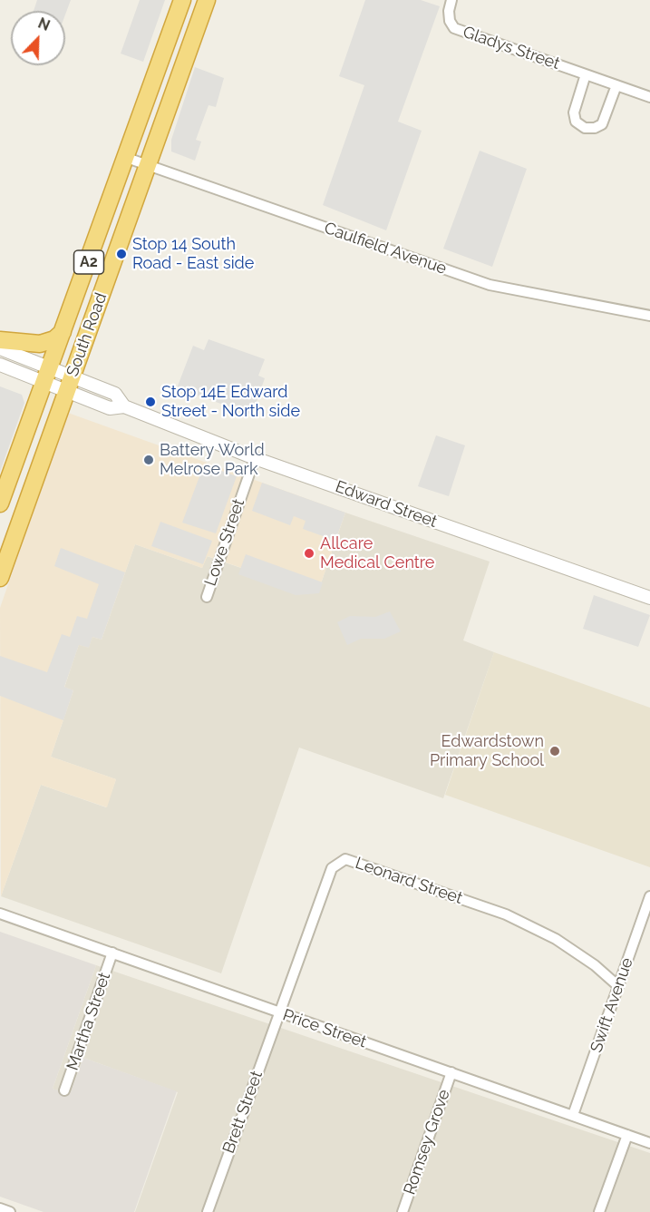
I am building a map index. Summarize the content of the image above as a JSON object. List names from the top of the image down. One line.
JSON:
{"streets":{"highway":["A2","South Road"],"street":["Gladys Street","Caulfield Avenue","Edward Street","Lowe Street","Leonard Street","Swift Avenue","Martha Street","Price Street","Brett Street","Romsey Grove"]},"crossings":[["Caulfield Avenue","South Road"],["South Road","Edward Street"],["Edward Street","Lowe Street"],["Leonard Street","Swift Avenue"],["Leonard Street","Price Street"],["Leonard Street","Brett Street"],["Swift Avenue","Price Street"],["Martha Street","Price Street"],["Price Street","Brett Street"],["Price Street","Romsey Grove"]],"places":["Stop 14 South Road - East side","Stop 14E Edward Street - North side","Battery World Melrose Park","Allcare Medical Centre","Edwardstown Primary School"],"north":"top right"}
